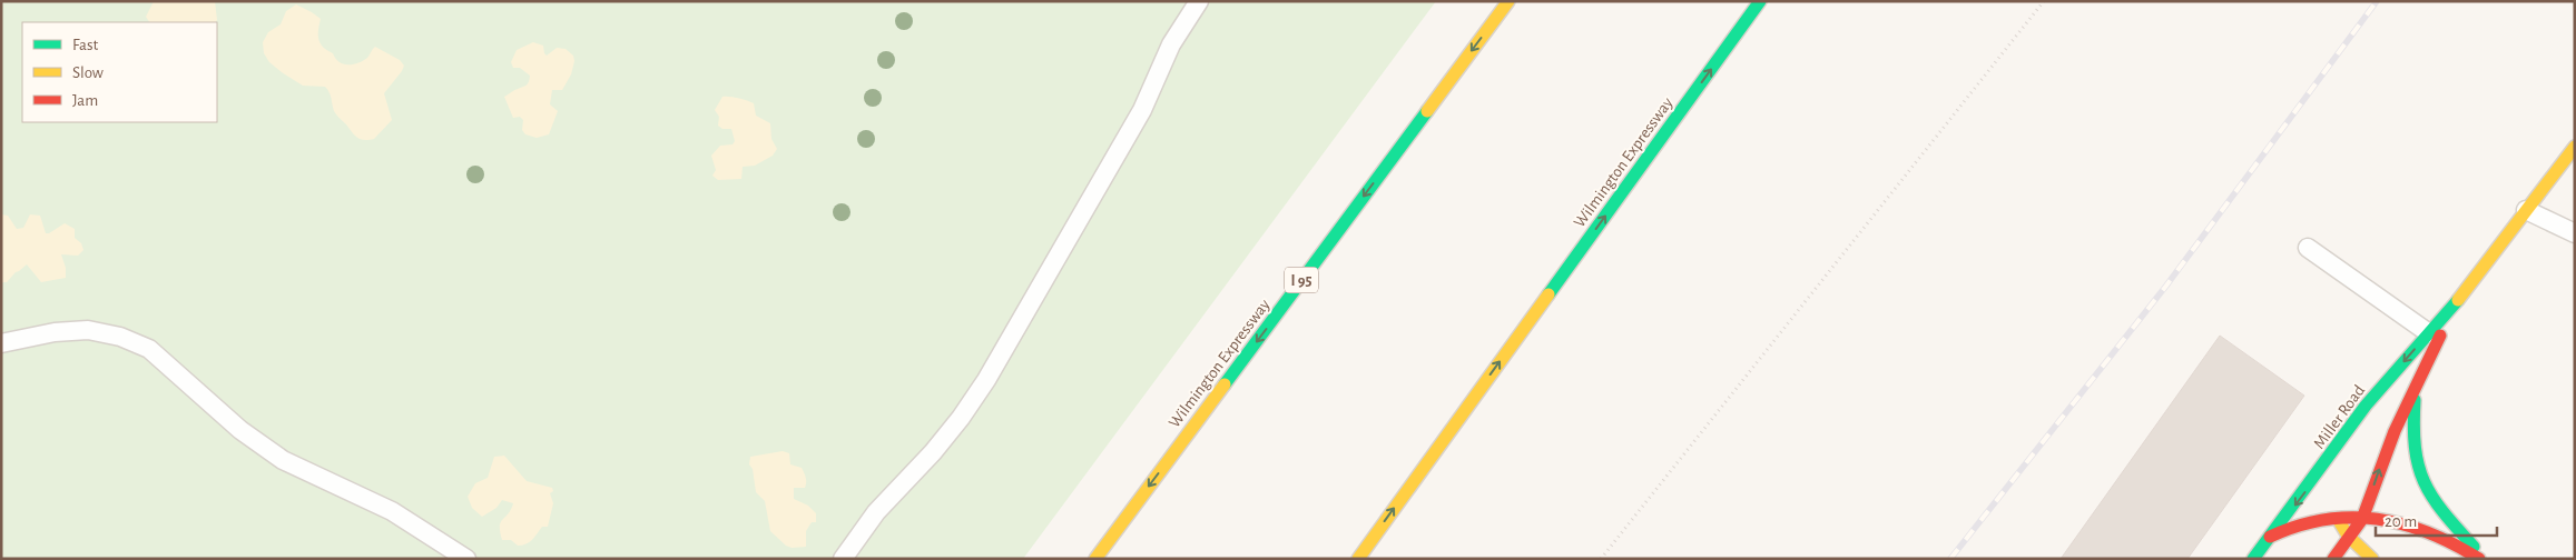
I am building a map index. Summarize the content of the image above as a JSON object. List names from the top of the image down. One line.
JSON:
{"streets":{"main road":["Wilmington Expressway","I 95","Miller Road"]},"legend":["Fast","Slow","Jam"],"scale_bar":"20 m"}
